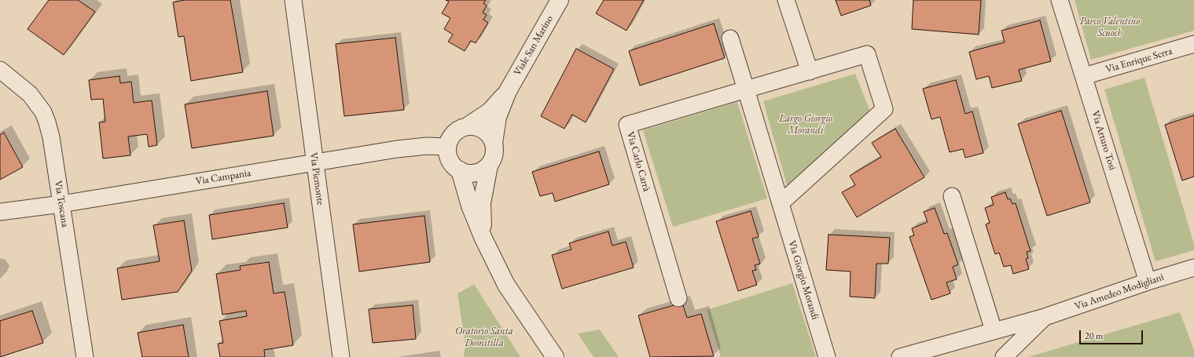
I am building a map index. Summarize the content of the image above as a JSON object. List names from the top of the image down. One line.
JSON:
{"streets":{"street":["Viale San Marino","Via Enrique Serra","Via Arturo Tosi","Via Carlo Carrà","Via Campania","Via Piemonte","Via Toscana","Via Giorgio Morandi","Via Amedeo Modigliani"]},"crossings":[["Viale San Marino","Via Campania"],["Via Enrique Serra","Via Arturo Tosi"],["Via Arturo Tosi","Via Amedeo Modigliani"],["Via Campania","Via Piemonte"],["Via Campania","Via Toscana"]],"parks":["Parco Valentino Scuoch","Largo Giorgio Morandi","Oratorio Santa Domitilla"],"scale_bar":"20 m"}
